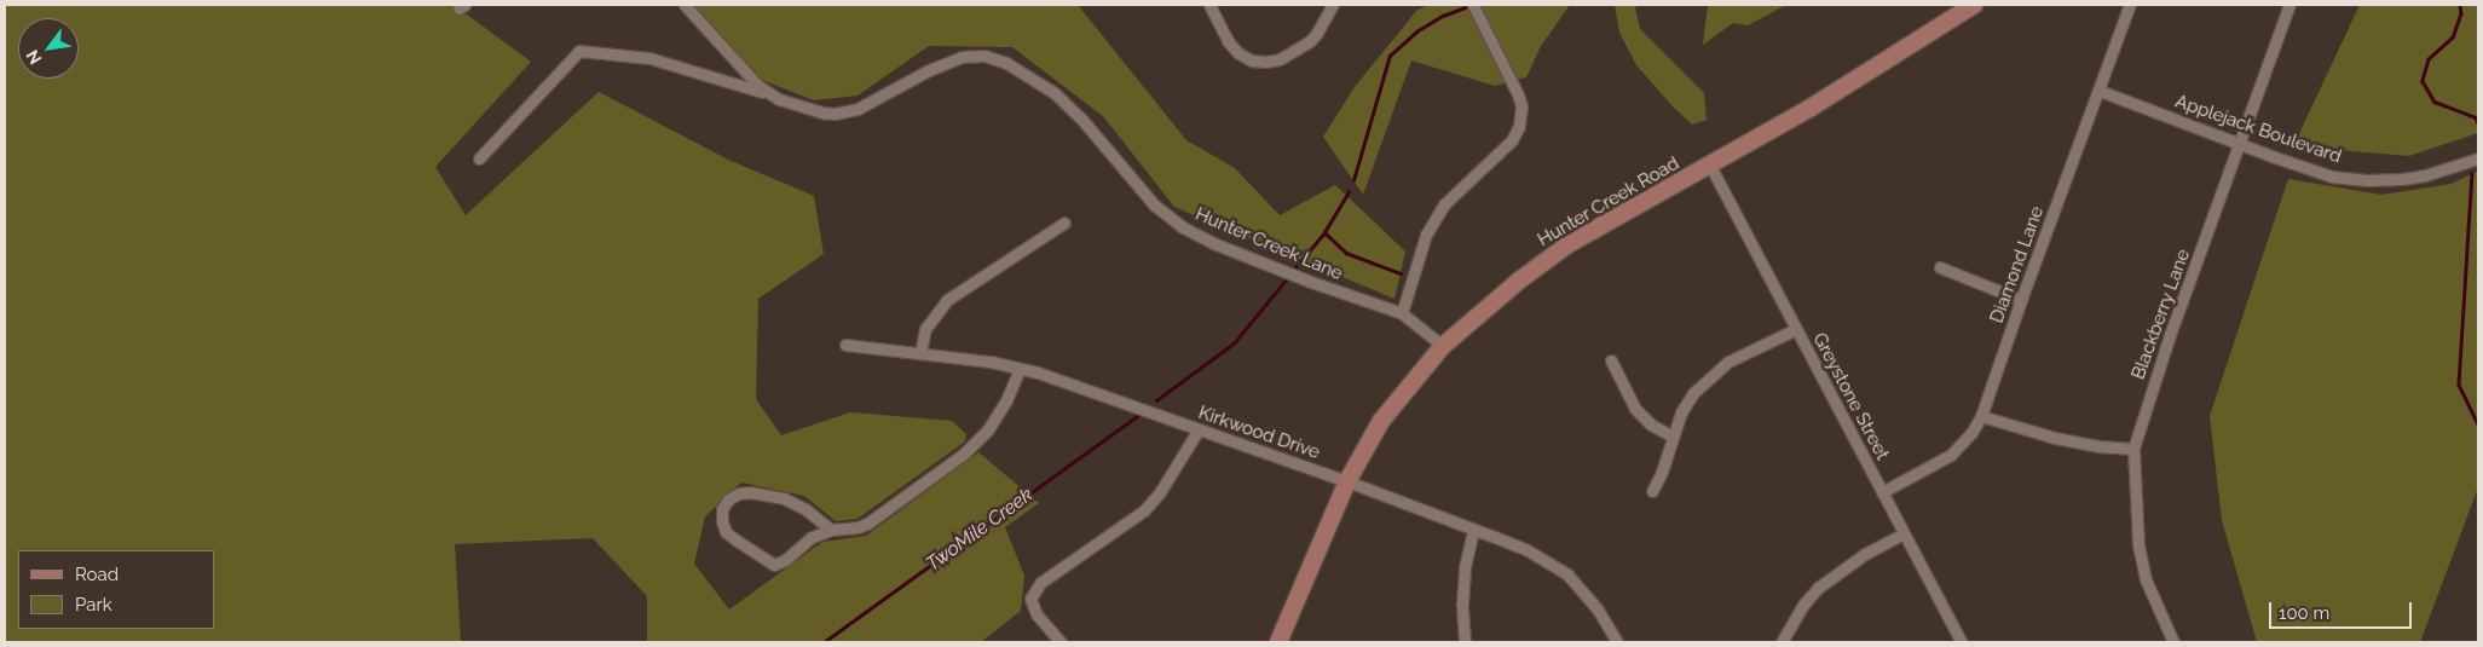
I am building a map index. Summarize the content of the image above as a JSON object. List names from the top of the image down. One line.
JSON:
{"streets":{"main road":["Hunter Creek Road"],"street":["Applejack Boulevard","Hunter Creek Lane","Diamond Lane","Blackberry Lane","Greystone Street","Kirkwood Drive"]},"crossings":[["Applejack Boulevard","Diamond Lane"],["Applejack Boulevard","Blackberry Lane"],["Hunter Creek Road","Greystone Street"],["Hunter Creek Road","Kirkwood Drive"],["Diamond Lane","Greystone Street"]],"water":["TwoMile Creek"],"legend":["Road","Park"],"scale_bar":"100 m","north":"bottom left"}
